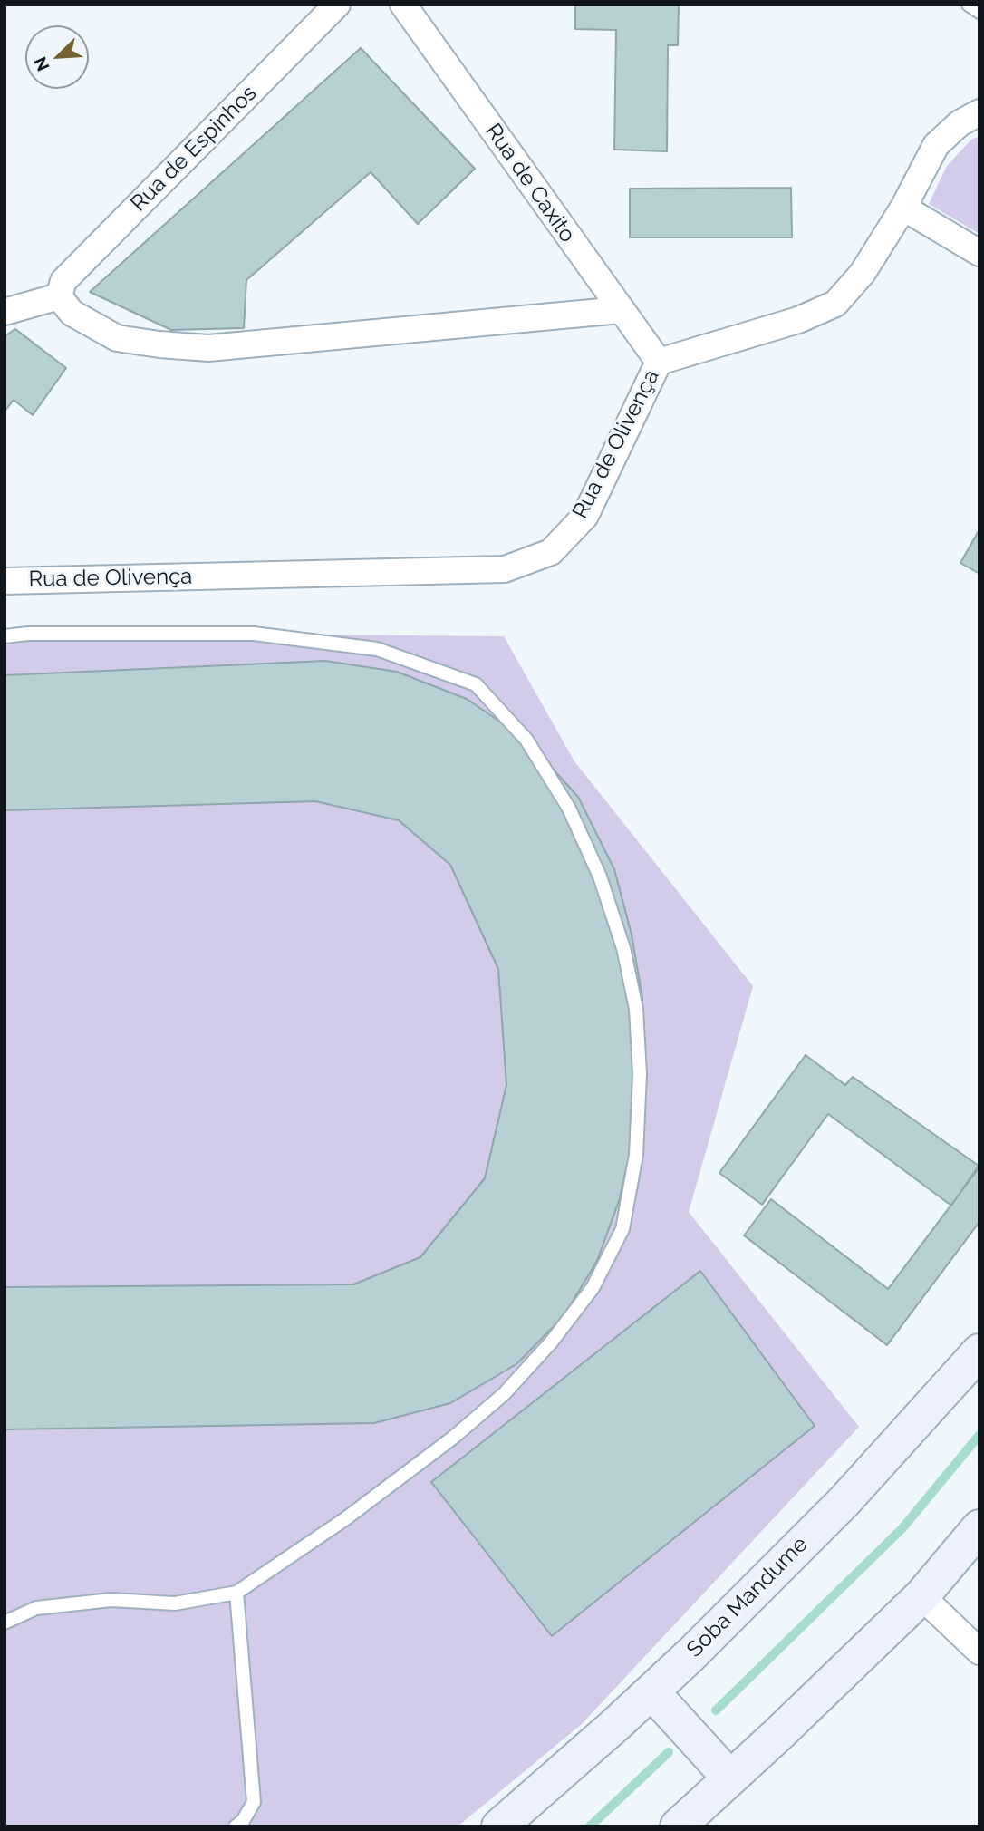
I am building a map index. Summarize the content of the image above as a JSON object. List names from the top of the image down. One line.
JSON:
{"streets":{"main road":["Soba Mandume"],"street":["Rua de Espinhos","Rua de Caxito","Rua de Olivença"]},"crossings":[["Rua de Caxito","Rua de Olivença"]],"north":"bottom left"}
